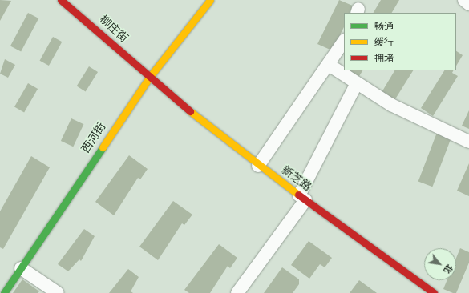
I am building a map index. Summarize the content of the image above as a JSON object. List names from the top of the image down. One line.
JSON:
{"streets":{"main road":["柳庄街","西河街","新芝路"]},"crossings":[["柳庄街","西河街"],["柳庄街","新芝路"],["西河街","新芝路"]],"legend":["畅通","缓行","拥堵"],"north":"bottom right"}
